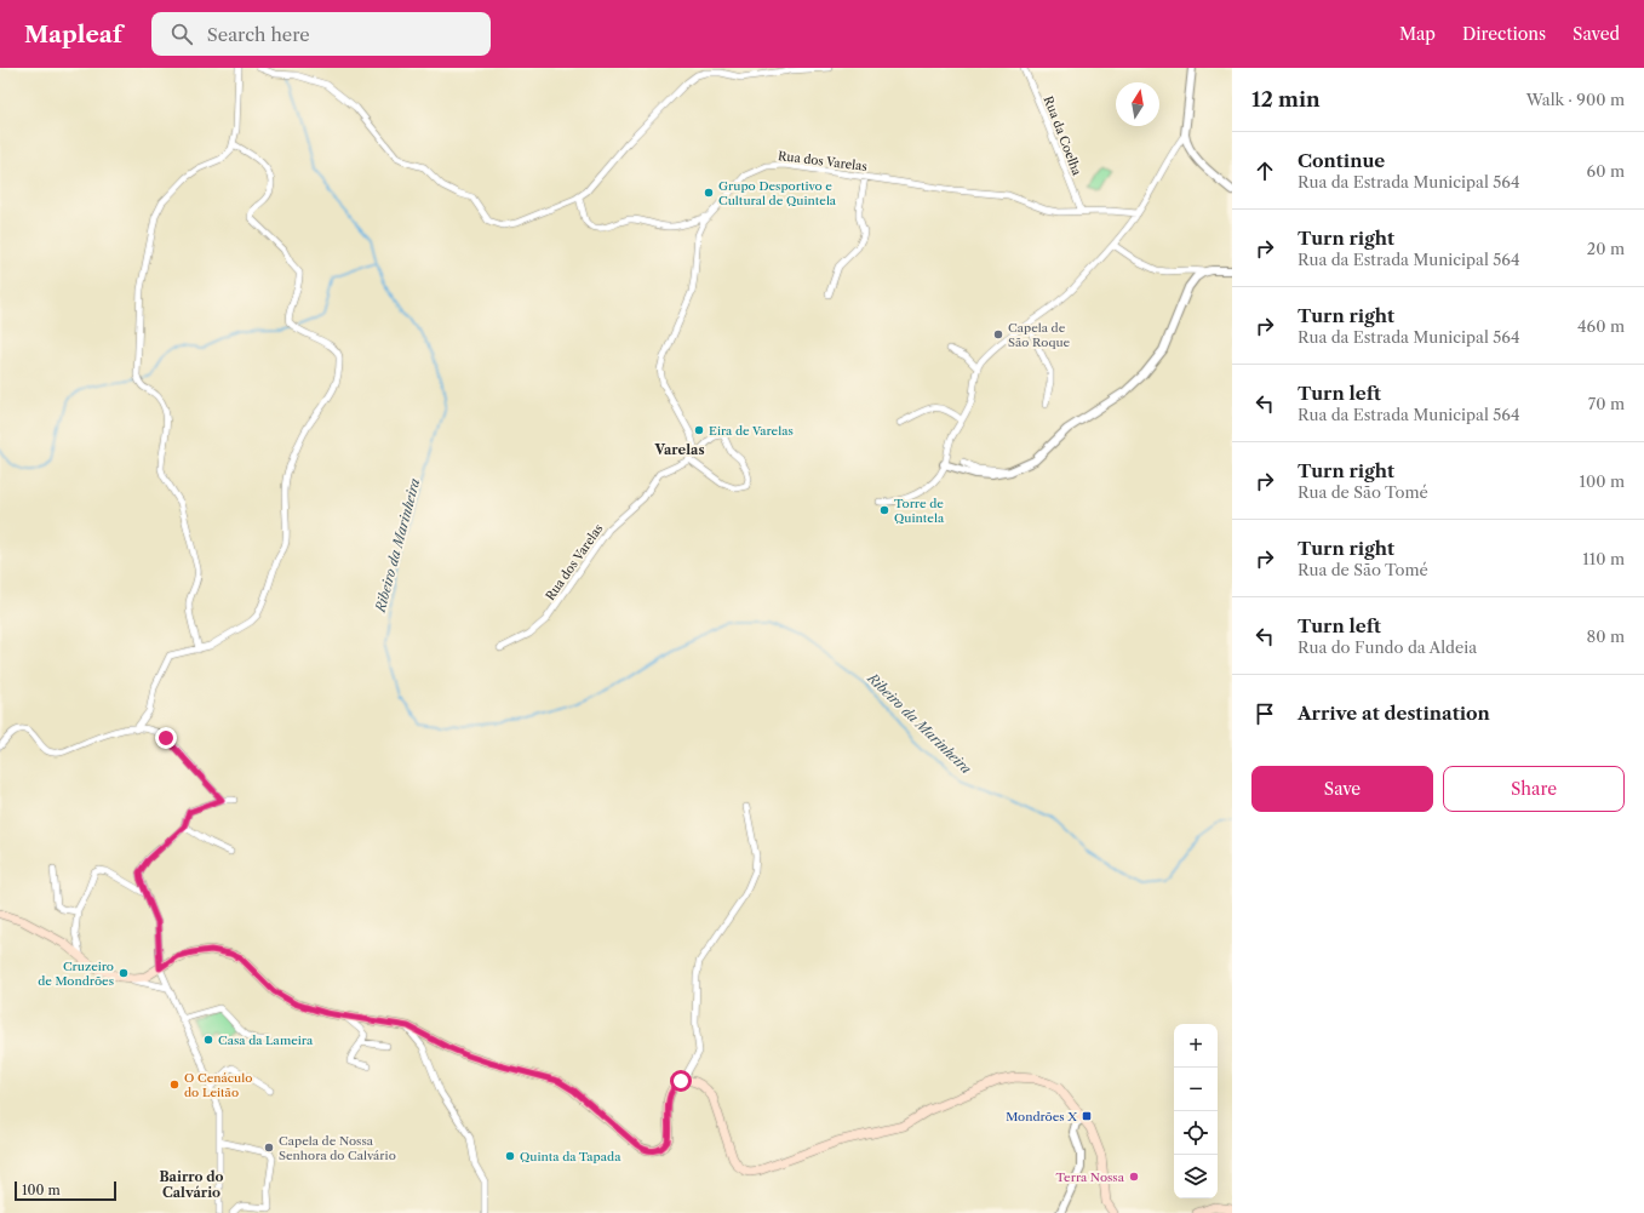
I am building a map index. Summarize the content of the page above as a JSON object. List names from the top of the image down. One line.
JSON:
{"streets":{"street":["Rua da Coelha","Rua dos Varelas"]},"crossings":[["Rua da Coelha","Rua dos Varelas"]],"districts":["Varelas","Bairro do Calvário"],"water":["Ribeiro da Marinheira"],"places":{"other":["Grupo Desportivo e Cultural de Quintela","Capela de São Roque","Eira de Varelas","Torre de Quintela","Cruzeiro de Mondrões","Casa da Lameira","O Cenáculo do Leitão","Capela de Nossa Senhora do Calvário","Quinta da Tapada","Terra Nossa"],"transit":["Mondrões X"]},"scale_bar":"100 m","north":"top","page":{"header":"Mapleaf","search":"Search here","nav":["Map","Directions","Saved"],"heading":["12 min","Walk · 900 m"],"list":[["Continue","Rua da Estrada Municipal 564","60 m"],["Turn right","Rua da Estrada Municipal 564","20 m"],["Turn right","Rua da Estrada Municipal 564","460 m"],["Turn left","Rua da Estrada Municipal 564","70 m"],["Turn right","Rua de São Tomé","100 m"],["Turn right","Rua de São Tomé","110 m"],["Turn left","Rua do Fundo da Aldeia","80 m"],"Arrive at destination"],"buttons":["Save","Share"],"map_buttons":["+","−"],"scale":"100 m"}}
